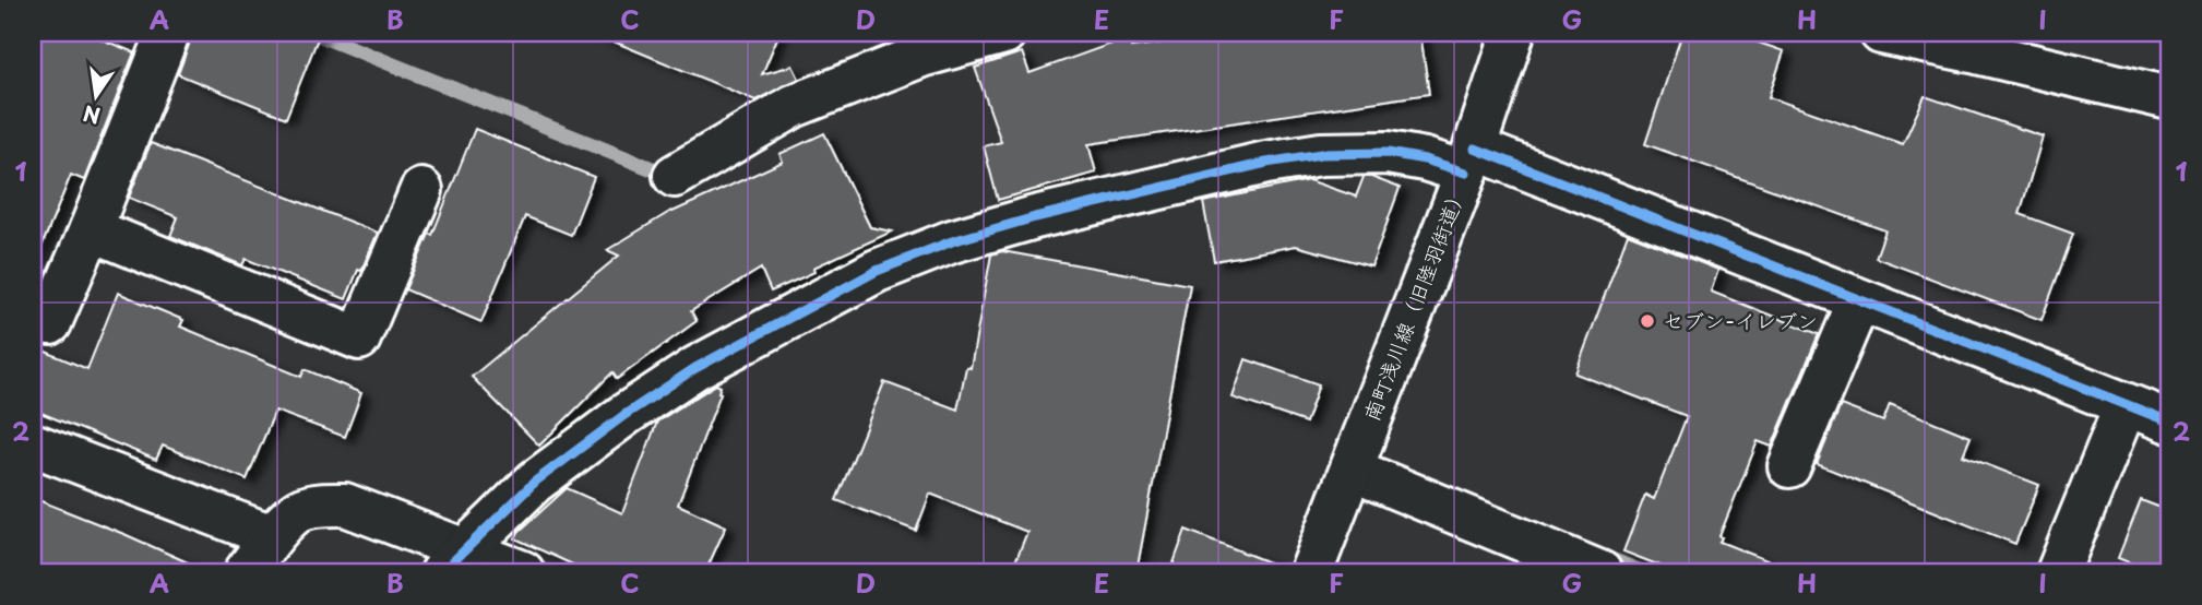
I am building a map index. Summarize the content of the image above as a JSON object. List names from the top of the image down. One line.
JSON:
{"streets":{"street":["南町浅川線（旧陸羽街道）"]},"places":["セブン-イレブン"],"north":"bottom","grid":{"columns":["A","B","C","D","E","F","G","H","I"],"rows":["1","2"]}}
